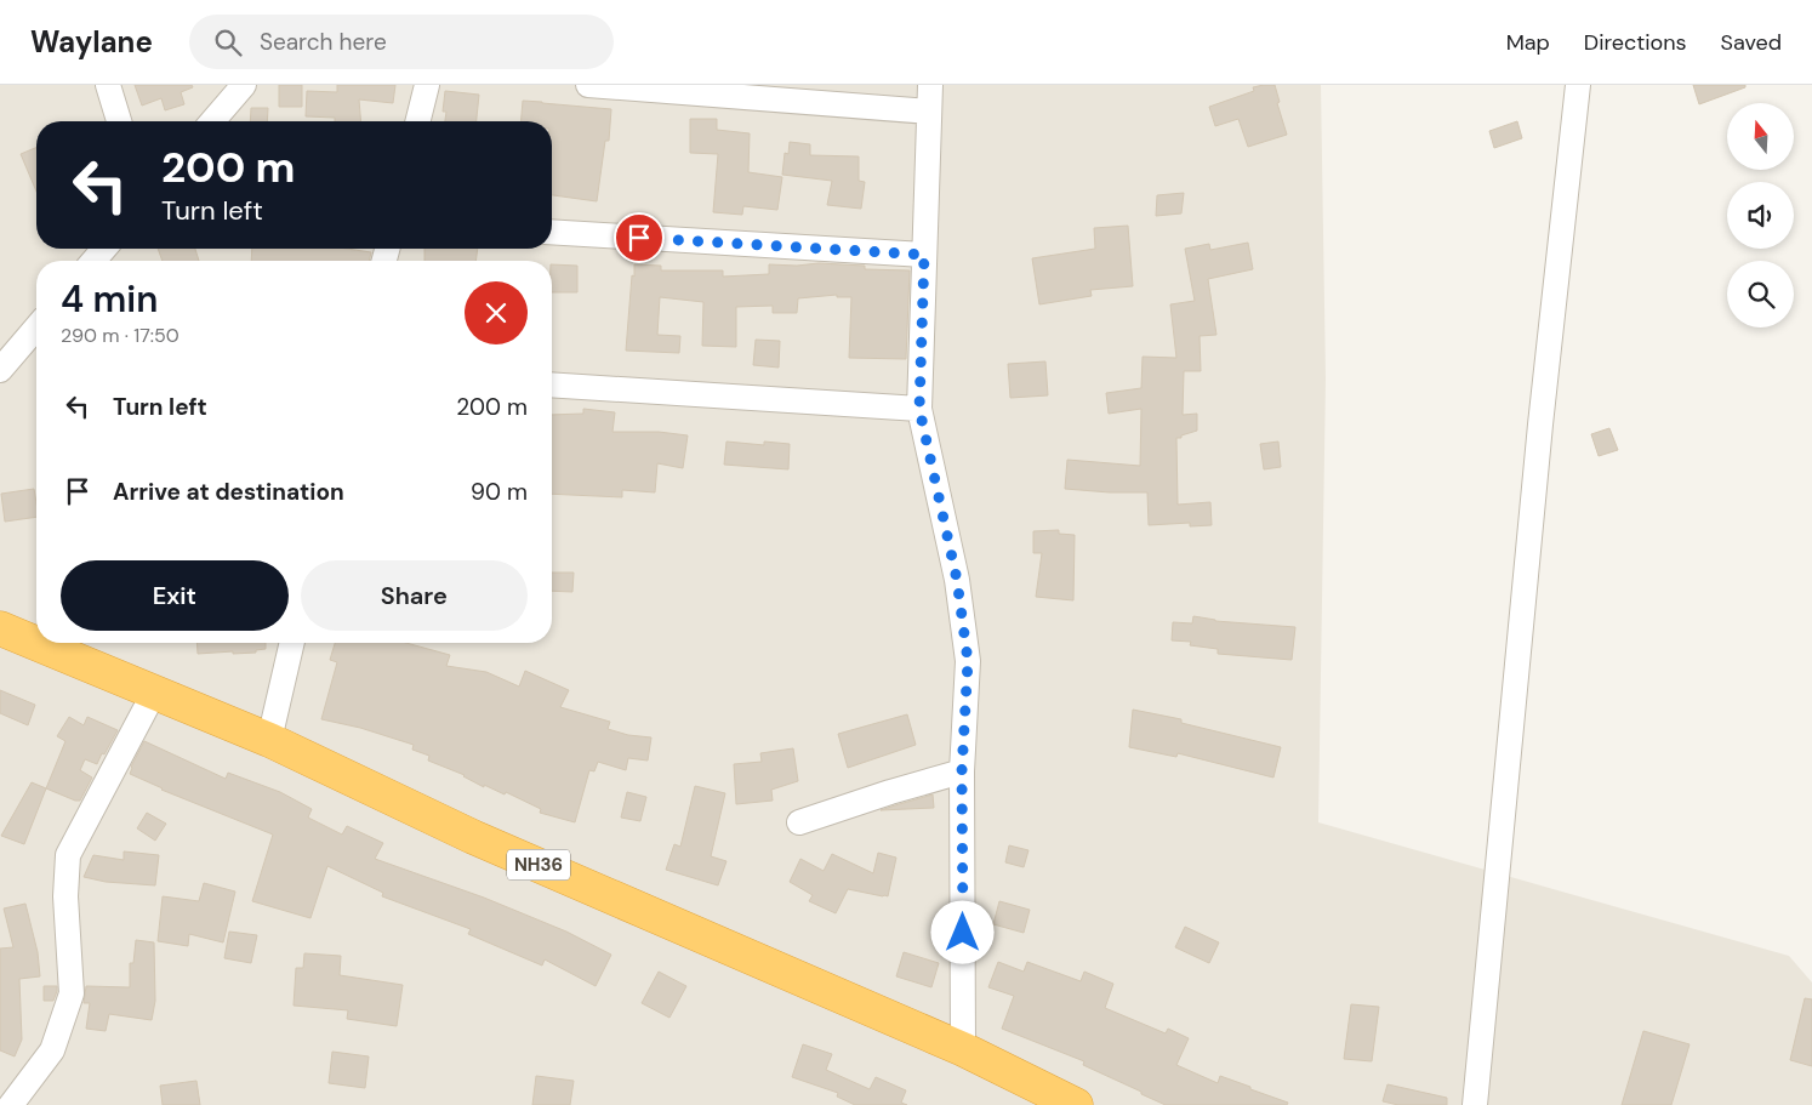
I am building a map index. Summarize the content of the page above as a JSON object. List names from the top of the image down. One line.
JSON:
{"streets":{"highway":["NH36"]},"north":"top","page":{"header":"Waylane","search":"Search here","nav":["Map","Directions","Saved"],"turn":["200 m","Turn left"],"heading":["4 min","290 m · 17:50"],"list":[{"name":"Turn left","value":"200 m"},{"name":"Arrive at destination","value":"90 m"}],"buttons":["Exit","Share"]}}
